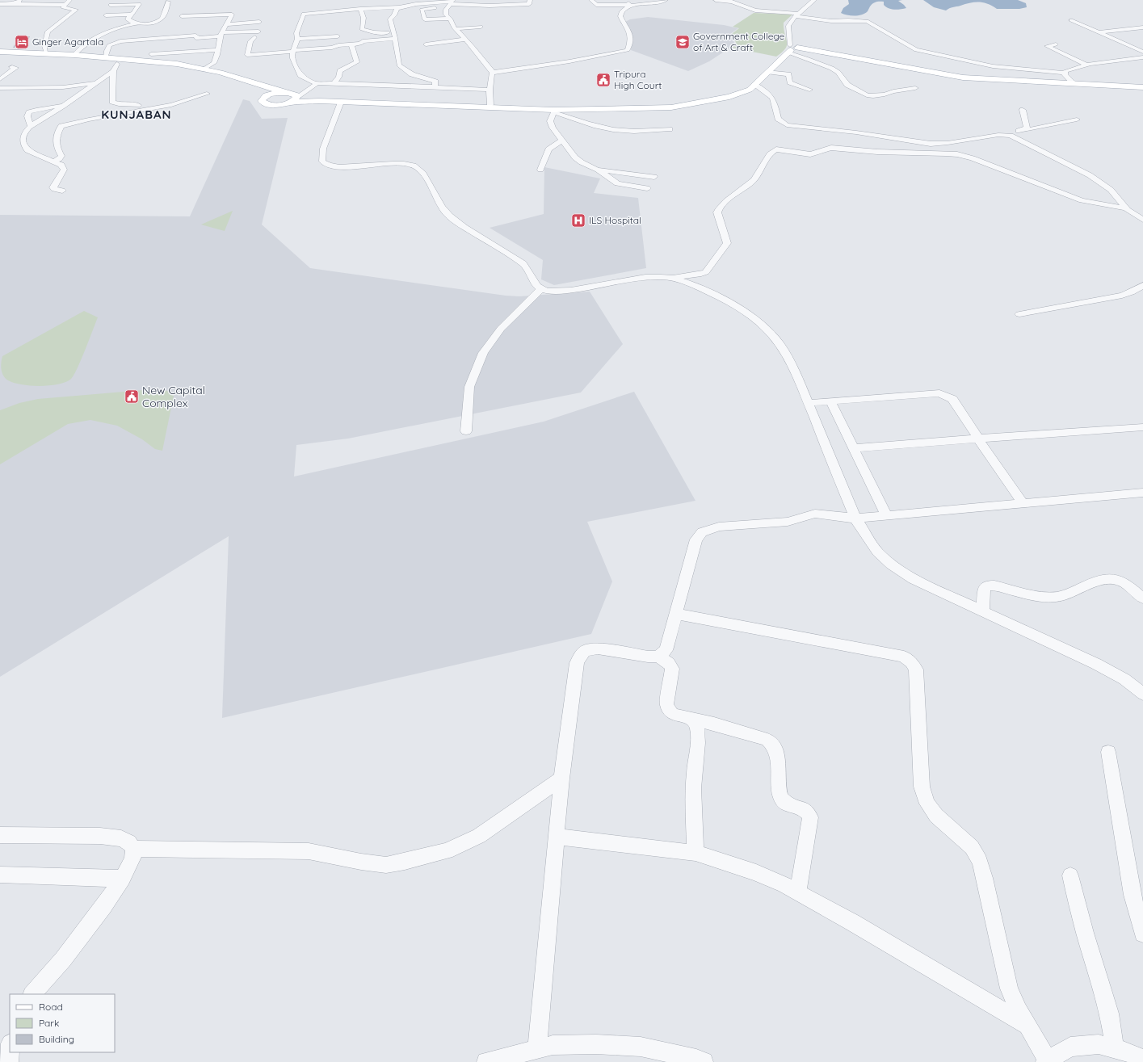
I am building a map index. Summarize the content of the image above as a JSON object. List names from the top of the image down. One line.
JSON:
{"districts":["KUNJABAN"],"places":{"hotel":["Ginger Agartala"],"school or university":["Government College of Art & Craft"],"public building":["Tripura High Court","New Capital Complex"],"hospital":["ILS Hospital"]},"legend":["Road","Park","Building"]}
